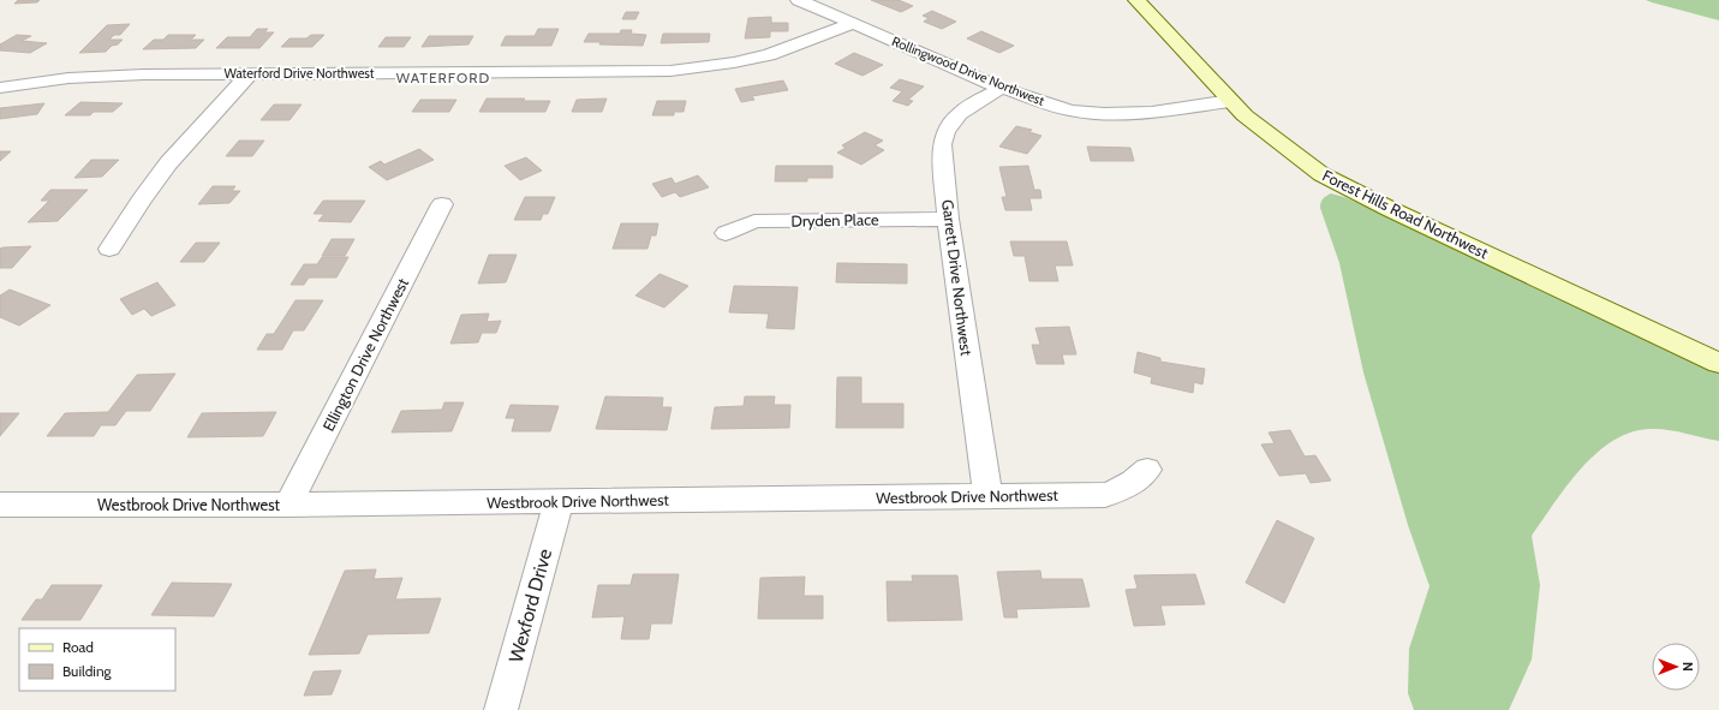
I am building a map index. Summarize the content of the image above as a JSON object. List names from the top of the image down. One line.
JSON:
{"streets":{"main road":["Forest Hills Road Northwest"],"street":["Rollingwood Drive Northwest","Waterford Drive Northwest","Dryden Place","Garrett Drive Northwest","Ellington Drive Northwest","Westbrook Drive Northwest","Wexford Drive"]},"crossings":[["Rollingwood Drive Northwest","Waterford Drive Northwest"],["Rollingwood Drive Northwest","Forest Hills Road Northwest"],["Rollingwood Drive Northwest","Garrett Drive Northwest"],["Dryden Place","Garrett Drive Northwest"],["Garrett Drive Northwest","Westbrook Drive Northwest"],["Ellington Drive Northwest","Westbrook Drive Northwest"],["Westbrook Drive Northwest","Wexford Drive"]],"districts":["WATERFORD"],"legend":["Road","Building"],"north":"right"}
